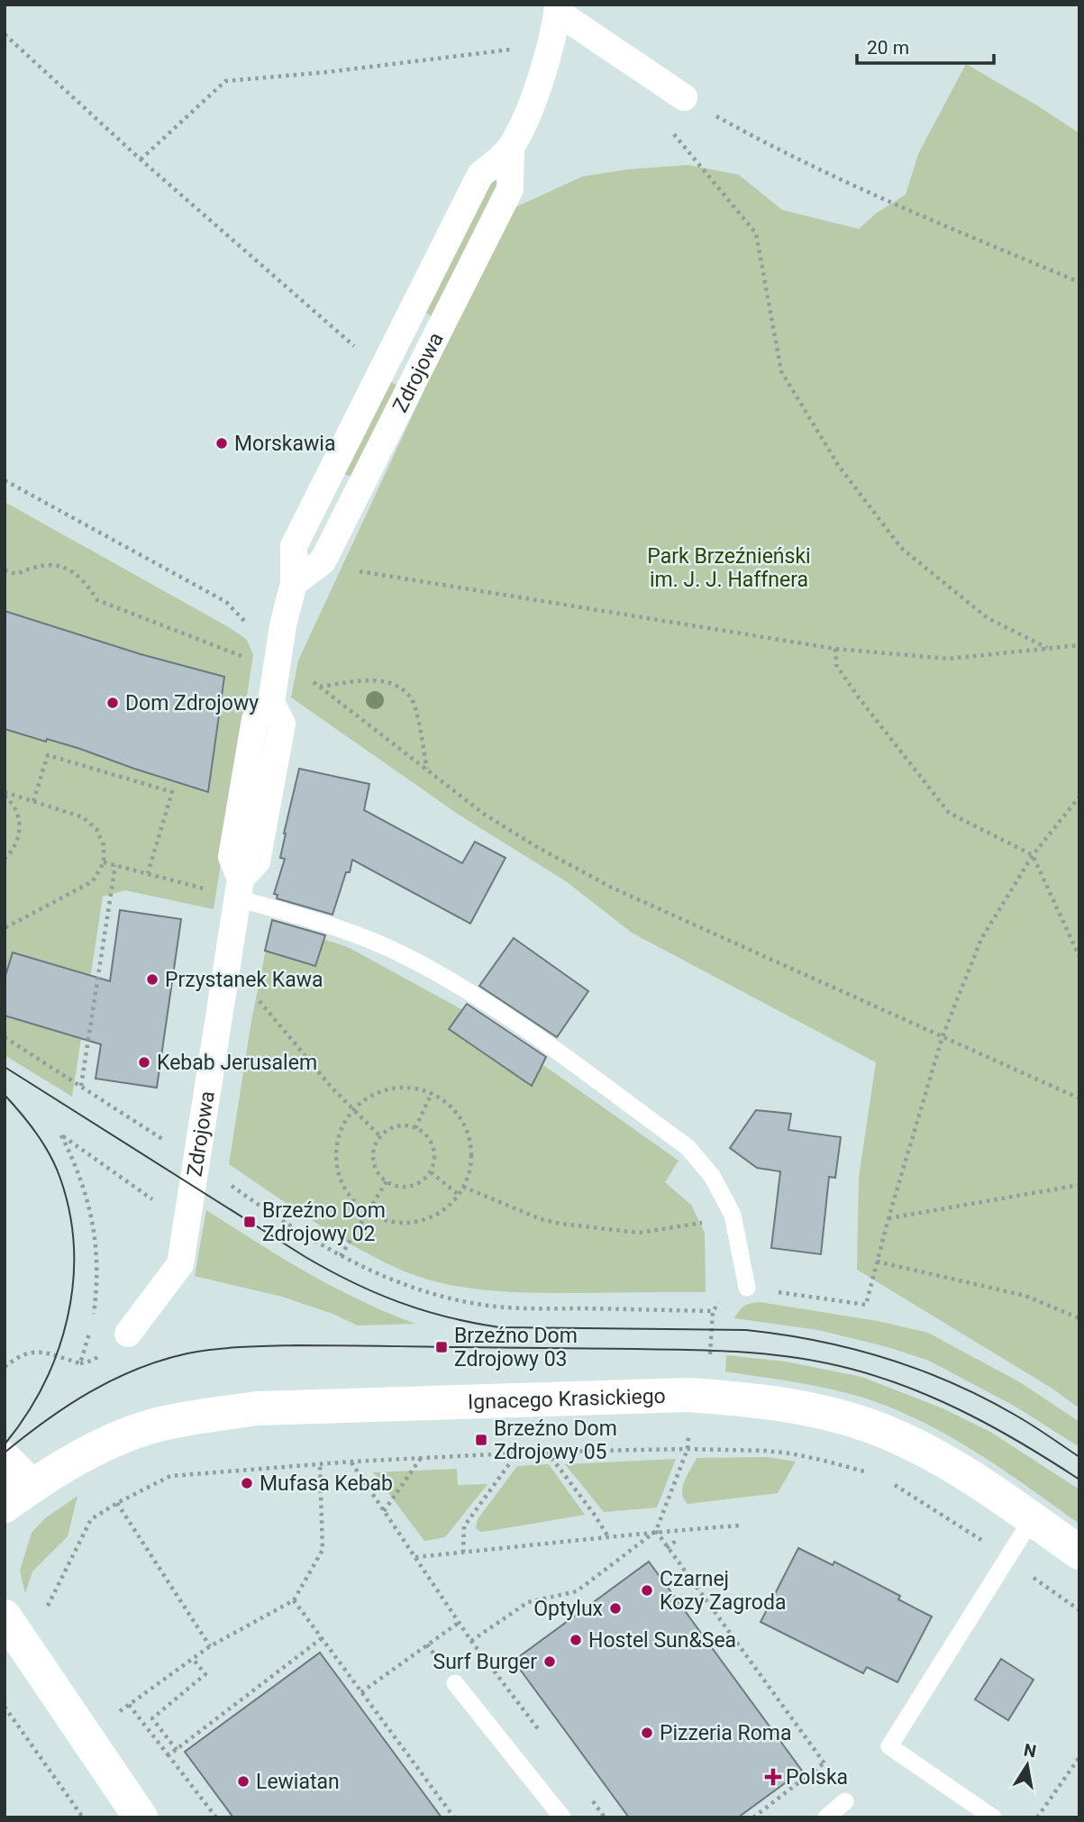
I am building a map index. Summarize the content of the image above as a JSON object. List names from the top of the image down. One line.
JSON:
{"streets":{"street":["Zdrojowa","Ignacego Krasickiego"]},"parks":["Park Brzeźnieński im. J. J. Haffnera"],"places":{"other":["Morskawia","Dom Zdrojowy","Przystanek Kawa","Kebab Jerusalem","Mufasa Kebab","Czarnej Kozy Zagroda","Optylux","Hostel Sun&Sea","Surf Burger","Pizzeria Roma","Lewiatan"],"transit":["Brzeźno Dom Zdrojowy 02","Brzeźno Dom Zdrojowy 03","Brzeźno Dom Zdrojowy 05"],"health":["Polska"]},"scale_bar":"20 m","north":"top"}
